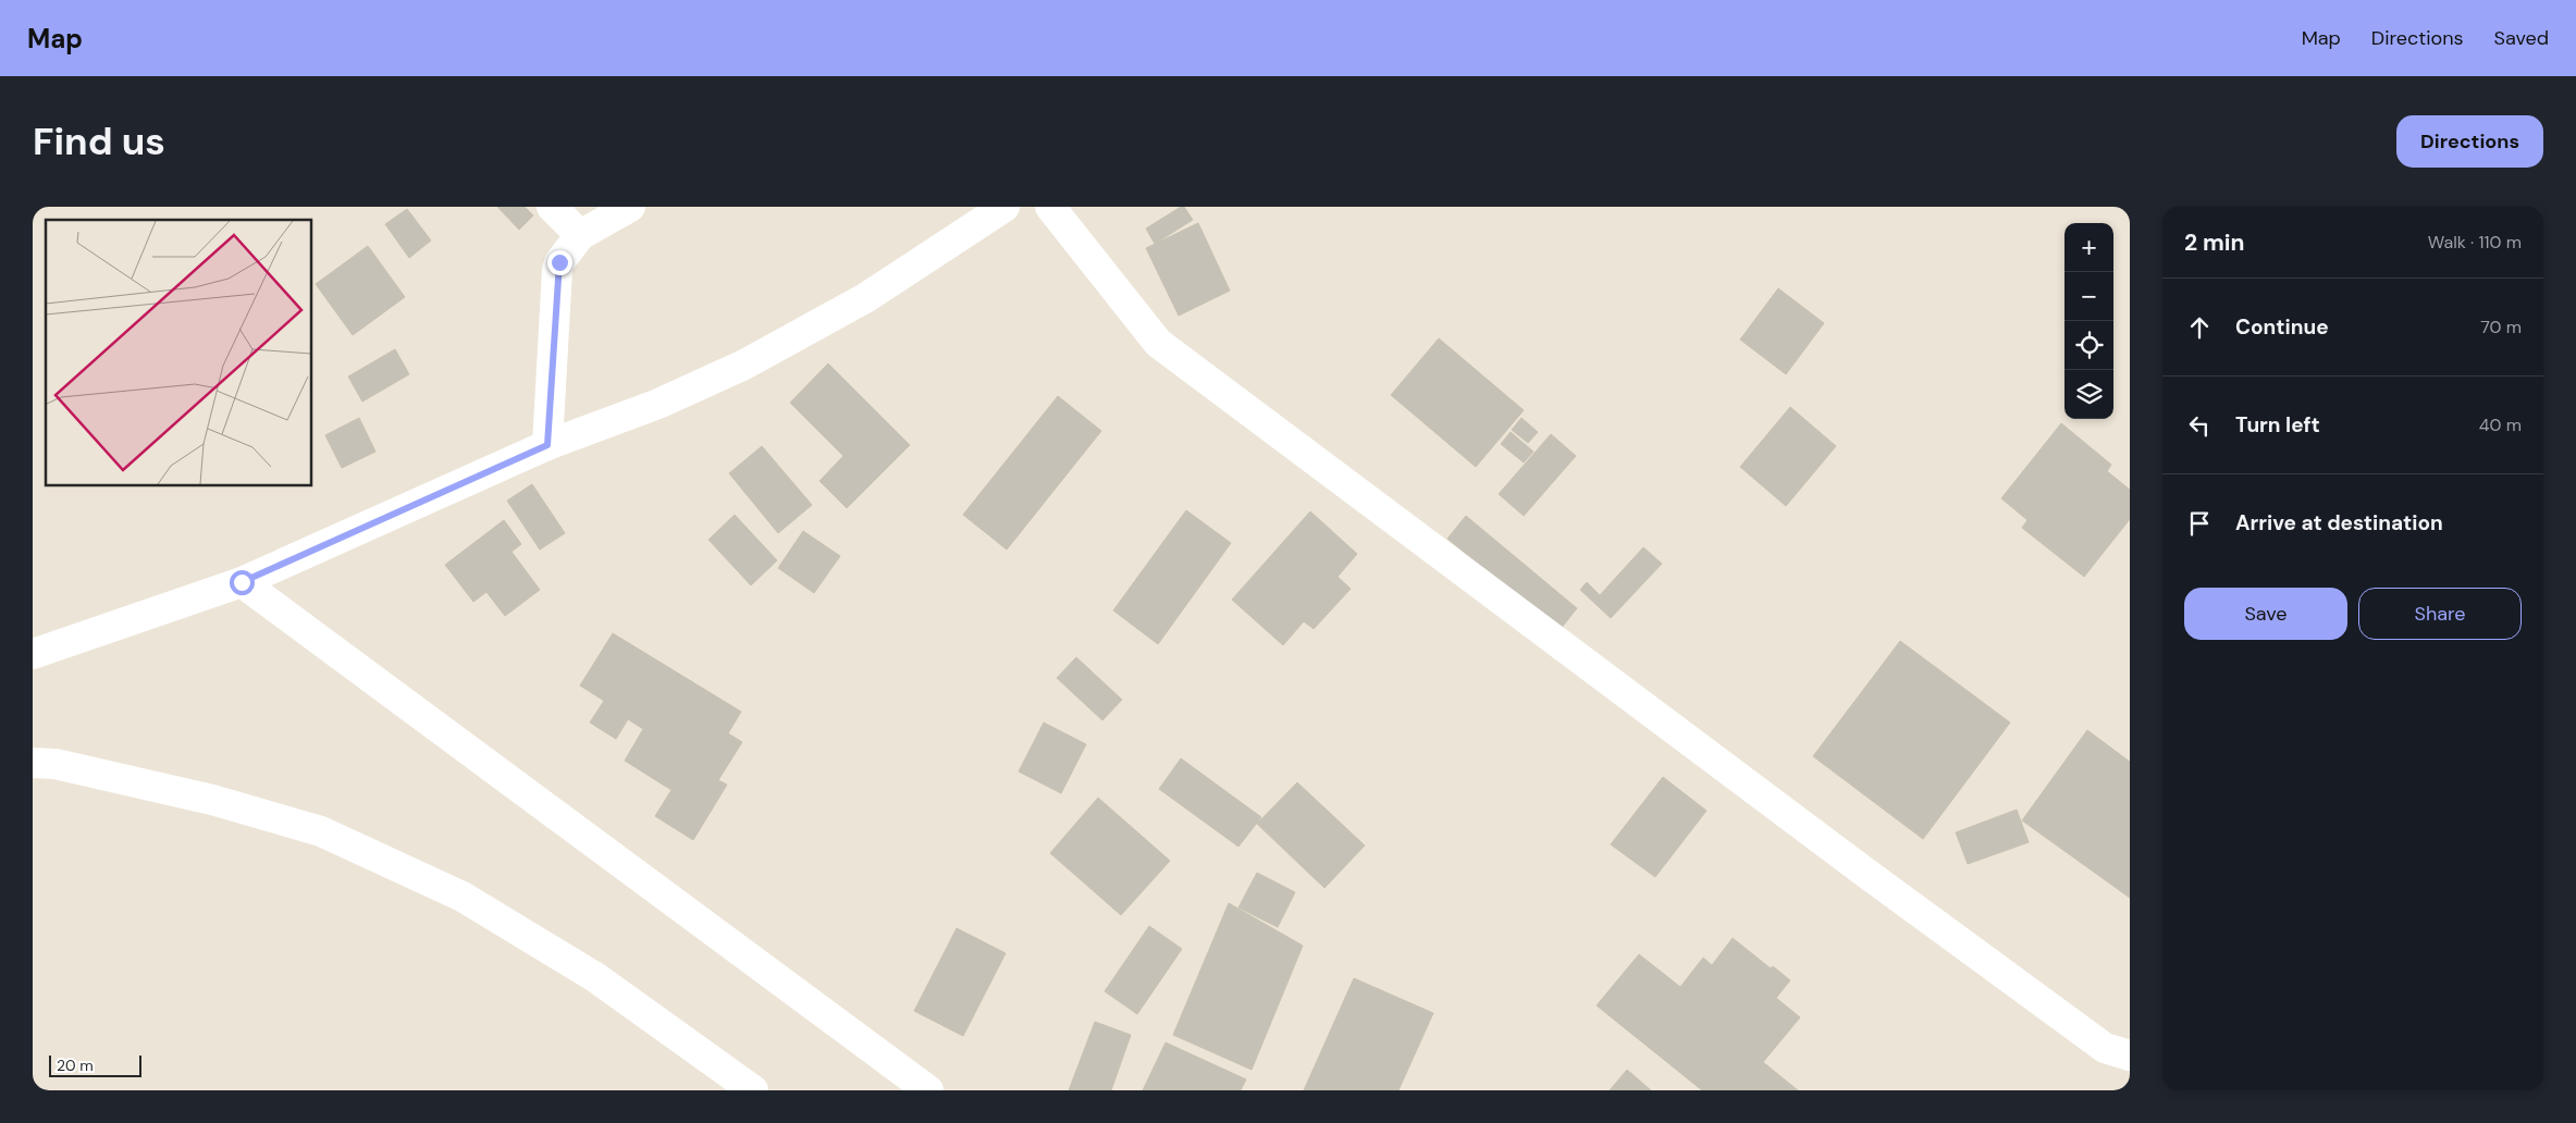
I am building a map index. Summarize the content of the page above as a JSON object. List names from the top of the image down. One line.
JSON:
{"scale_bar":"20 m","page":{"header":"Map","nav":["Map","Directions","Saved"],"buttons":["Directions",["Save","Share"]],"title":"Find us","heading":["2 min","Walk · 110 m"],"map_buttons":["+","−"],"list":[["Continue","70 m"],["Turn left","40 m"],"Arrive at destination"],"scale":"20 m"}}
